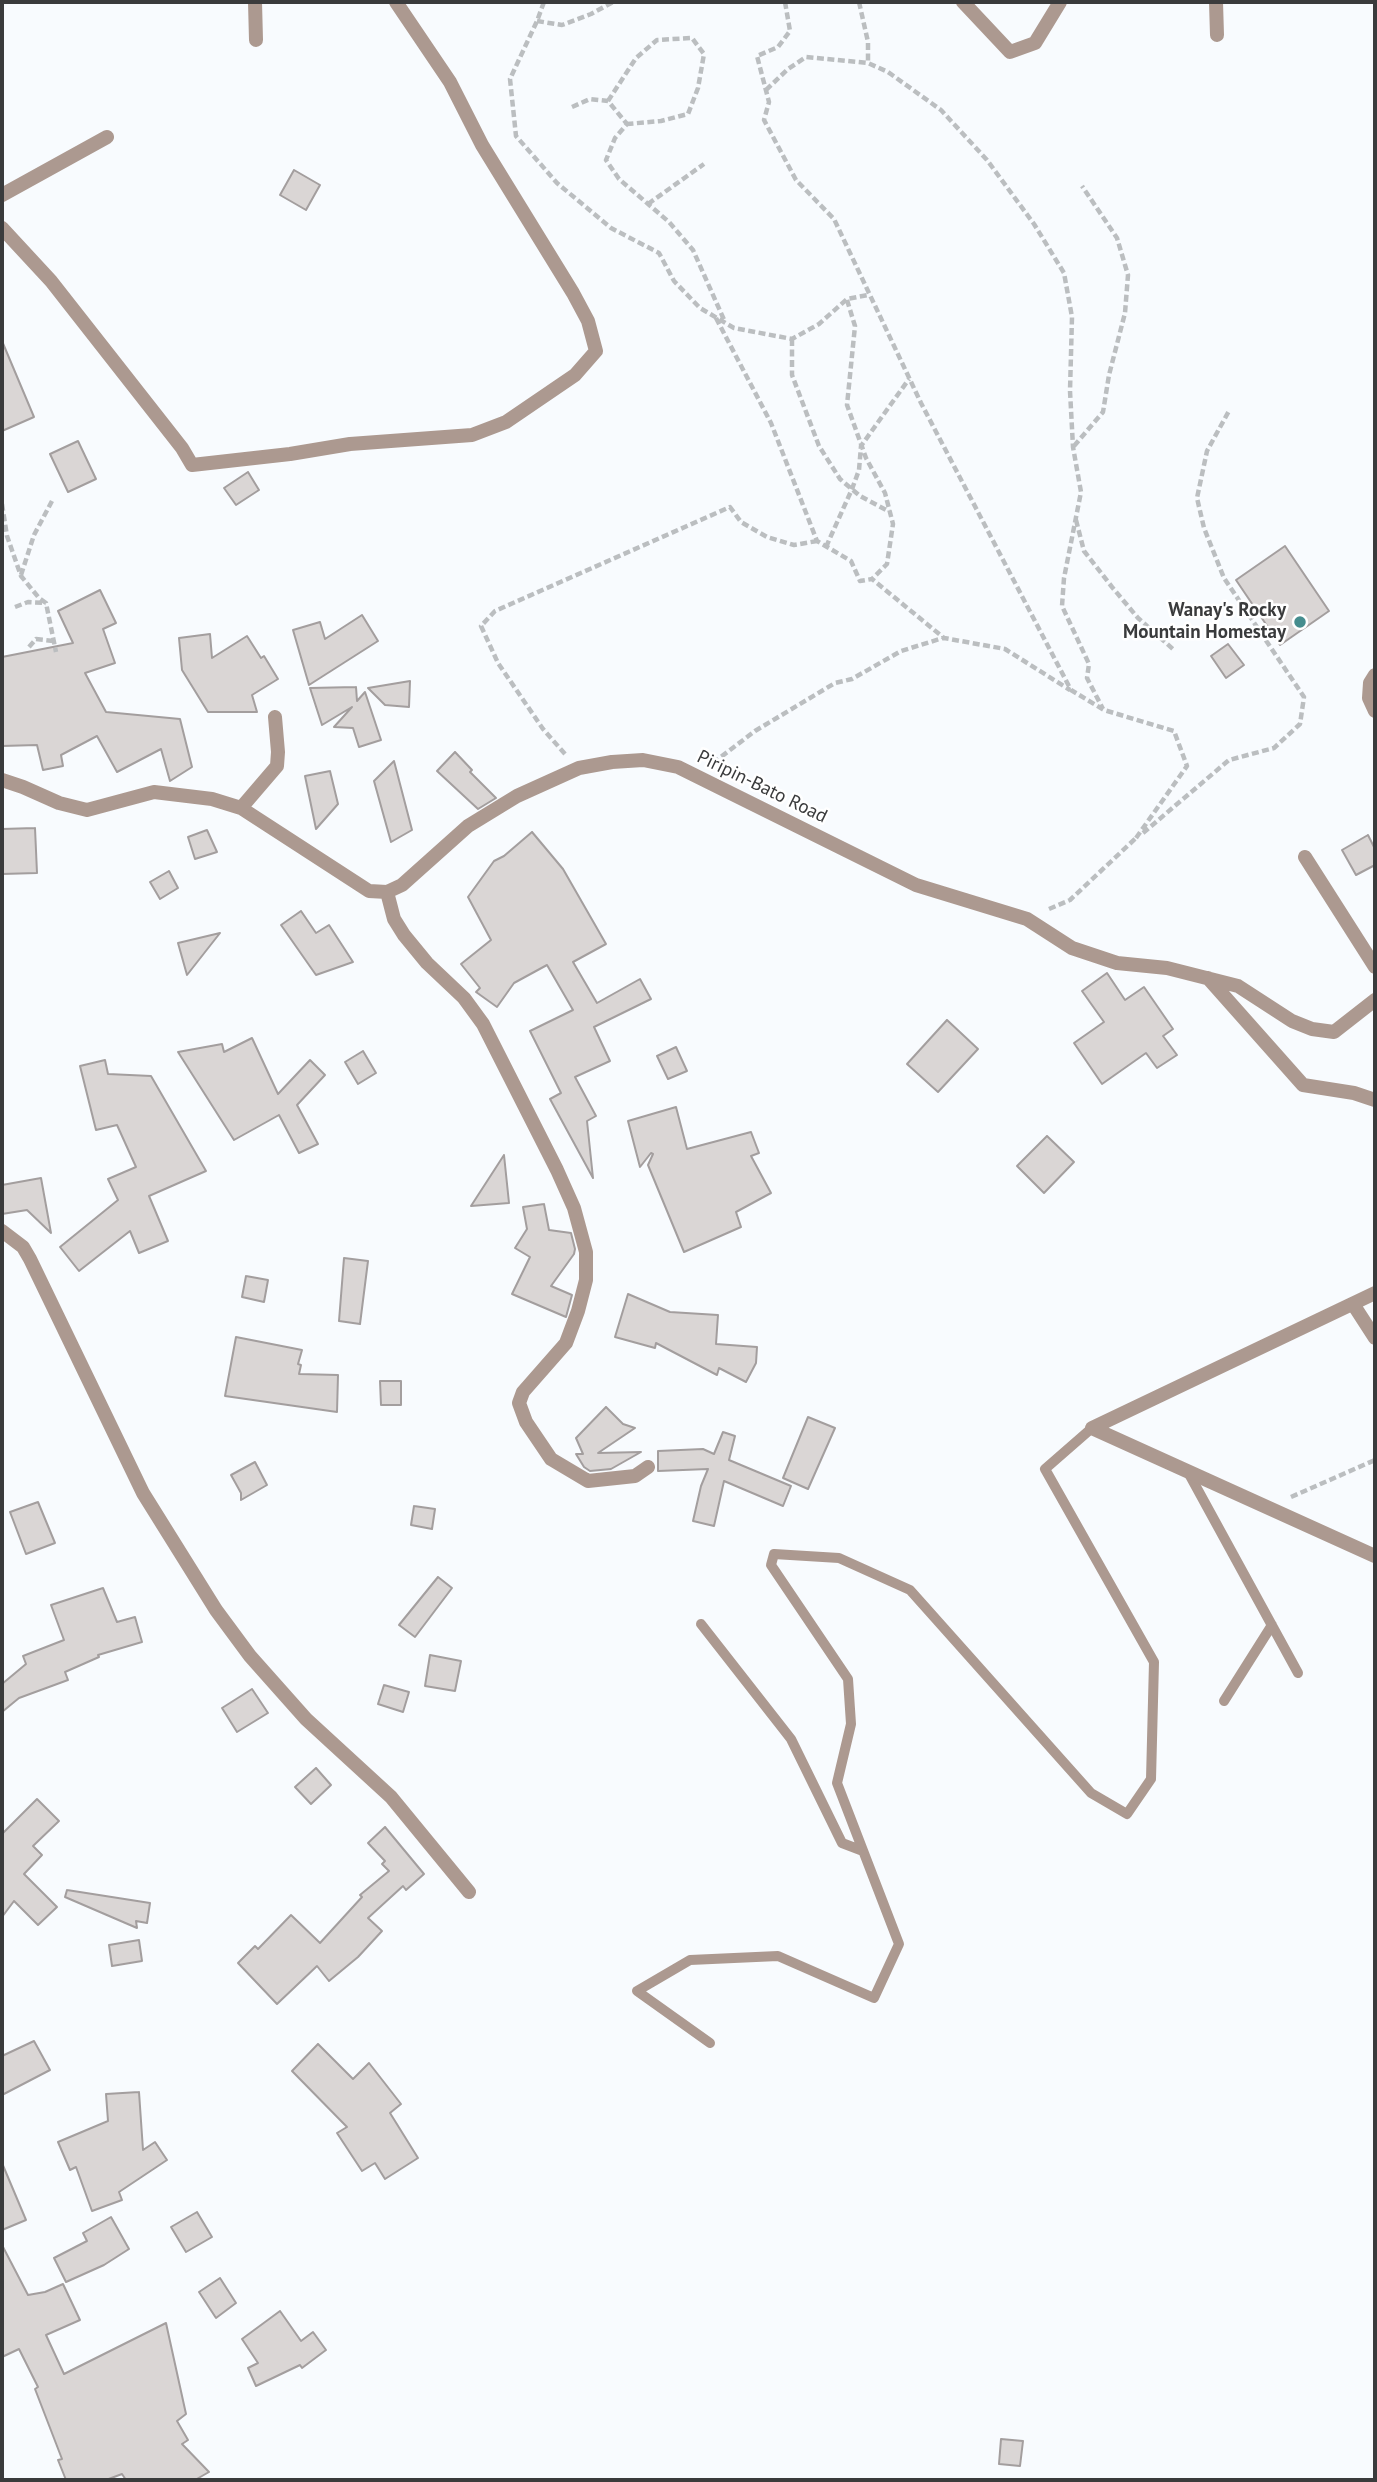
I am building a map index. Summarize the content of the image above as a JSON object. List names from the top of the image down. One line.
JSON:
{"streets":{"street":["Piripin-Bato Road"]},"places":["Wanay's Rocky Mountain Homestay"]}
